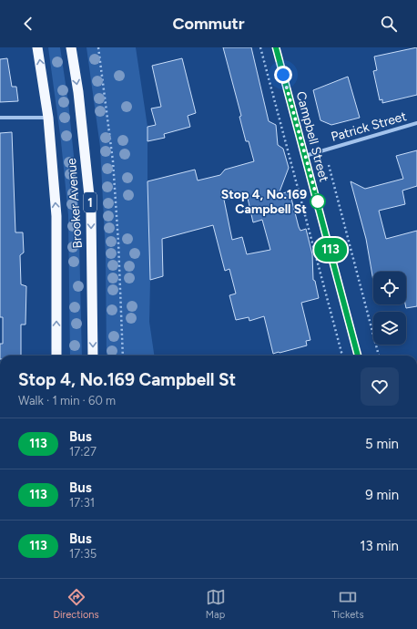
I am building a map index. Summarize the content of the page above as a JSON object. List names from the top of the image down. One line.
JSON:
{"streets":{"highway":["1","Brooker Avenue"],"main road":["Campbell Street"],"street":["Patrick Street"]},"crossings":[["Patrick Street","Campbell Street"]],"places":["Stop 4, No.169 Campbell St"],"lines":["bus line 113"],"page":{"header":"Commutr","on_map":"113","heading":["Stop 4, No.169 Campbell St","Walk · 1 min · 60 m"],"list":[{"mark":"113","name":"Bus","note":"17:27","value":"5 min"},{"mark":"113","name":"Bus","note":"17:31","value":"9 min"},{"mark":"113","name":"Bus","note":"17:35","value":"13 min"}],"tabs":["Directions","Map","Tickets"]}}
